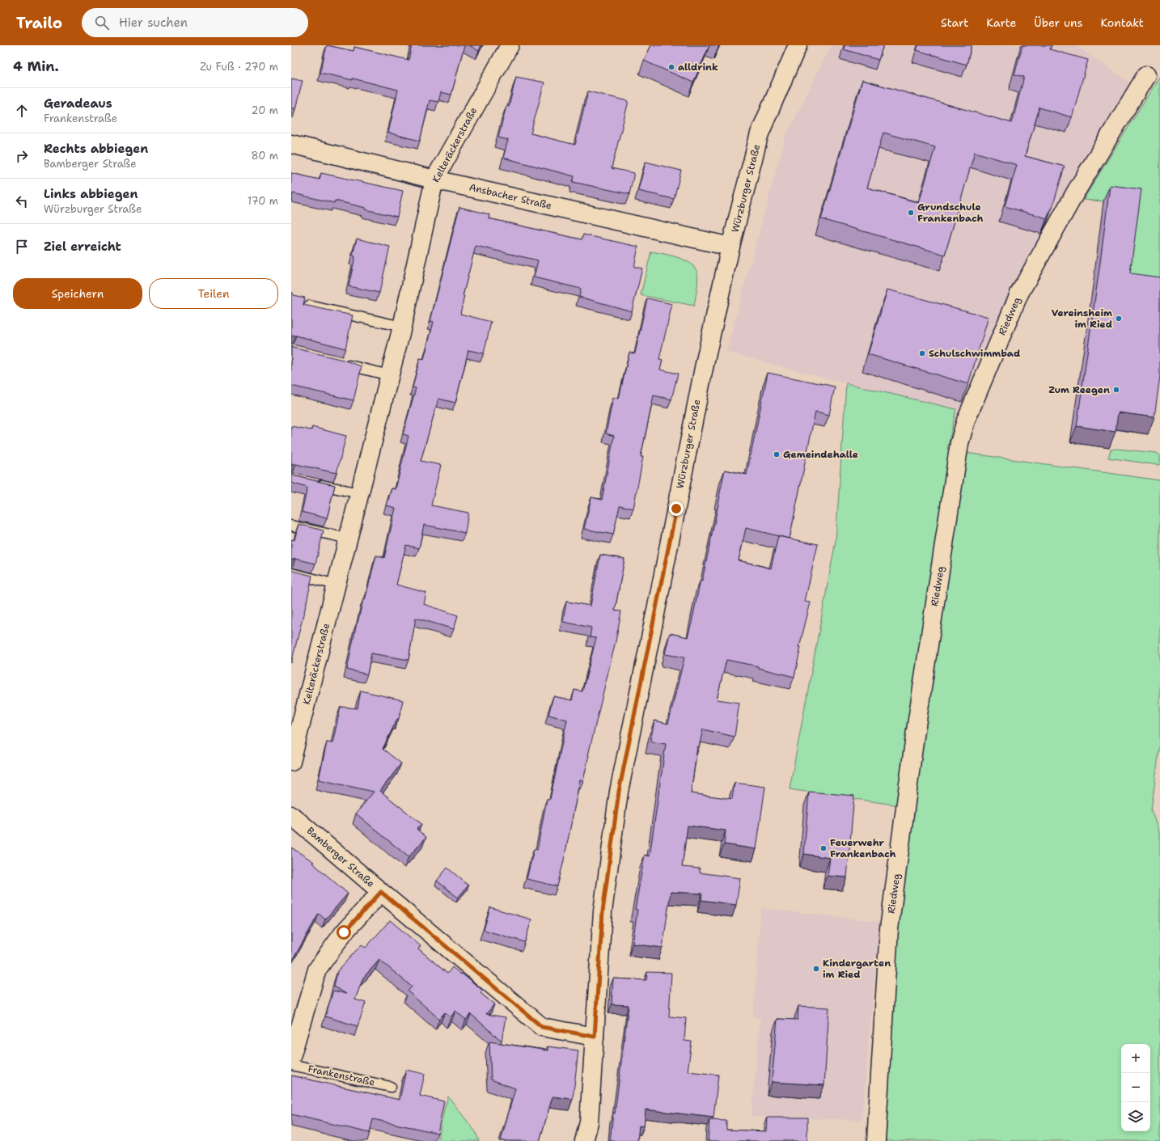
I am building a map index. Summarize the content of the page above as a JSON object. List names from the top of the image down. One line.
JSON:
{"streets":{"street":["Kelteräckerstraße","Würzburger Straße","Ansbacher Straße","Riedweg","Bamberger Straße"],"lane":["Frankenstraße"]},"crossings":[["Kelteräckerstraße","Ansbacher Straße"],["Würzburger Straße","Ansbacher Straße"],["Würzburger Straße","Bamberger Straße"]],"places":["alldrink","Grundschule Frankenbach","Vereinsheim im Ried","Schulschwimmbad","Zum Reegen","Gemeindehalle","Feuerwehr Frankenbach","Kindergarten im Ried"],"page":{"header":"Trailo","search":"Hier suchen","nav":["Start","Karte","Über uns","Kontakt"],"heading":["4 Min.","Zu Fuß · 270 m"],"list":[["Geradeaus","Frankenstraße","20 m"],["Rechts abbiegen","Bamberger Straße","80 m"],["Links abbiegen","Würzburger Straße","170 m"],"Ziel erreicht"],"buttons":["Speichern","Teilen"],"map_buttons":["+","−"]}}
